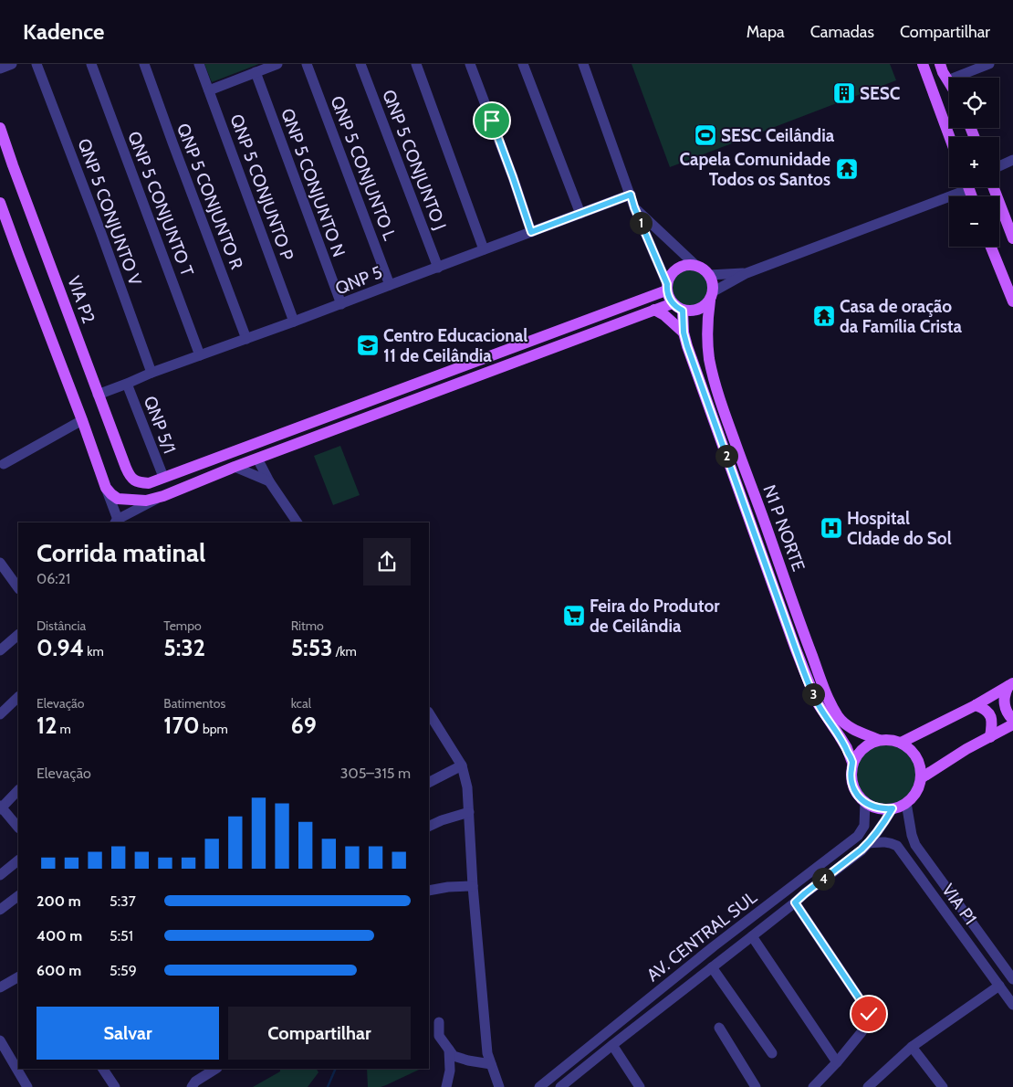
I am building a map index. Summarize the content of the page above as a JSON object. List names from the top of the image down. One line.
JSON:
{"streets":{"main road":["VIA P2","N1 P NORTE"],"street":["QNP 5 CONJUNTO J","QNP 5 CONJUNTO L","QNP 5 CONJUNTO N","QNP 5 CONJUNTO P","QNP 5 CONJUNTO R","QNP 5 CONJUNTO T","QNP 5 CONJUNTO V","QNP 5","QNP 5/1","VIA P1","AV. CENTRAL SUL"]},"crossings":[["QNP 5 CONJUNTO J","QNP 5"],["QNP 5 CONJUNTO L","QNP 5"],["QNP 5 CONJUNTO N","QNP 5"],["QNP 5 CONJUNTO P","QNP 5"],["QNP 5 CONJUNTO R","QNP 5"],["QNP 5 CONJUNTO T","QNP 5"],["QNP 5 CONJUNTO V","QNP 5"],["QNP 5","VIA P2"],["QNP 5","QNP 5/1"],["VIA P2","QNP 5/1"],["N1 P NORTE","VIA P1"],["N1 P NORTE","AV. CENTRAL SUL"],["VIA P1","AV. CENTRAL SUL"]],"places":{"building":["SESC"],"sports":["SESC Ceilândia"],"temple":["Capela Comunidade Todos os Santos","Casa de oração da Família Crista"],"school or university":["Centro Educacional 11 de Ceilândia"],"hospital":["Hospital CIdade do Sol"],"supermarket":["Feira do Produtor de Ceilândia"]},"page":{"header":"Kadence","nav":["Mapa","Camadas","Compartilhar"],"map_buttons":["+","−"],"pins":["1","2","3","4"],"heading":["Corrida matinal","06:21"],"stats":[["Distância","0.94 km"],["Tempo","5:32"],["Ritmo","5:53 /km"],["Elevação","12 m"],["Batimentos","170 bpm"],["kcal","69"]],"chart":["Elevação","305–315 m"],"list":[{"name":"200 m","note":"5:37"},{"name":"400 m","note":"5:51"},{"name":"600 m","note":"5:59"}],"buttons":["Salvar","Compartilhar"]}}
